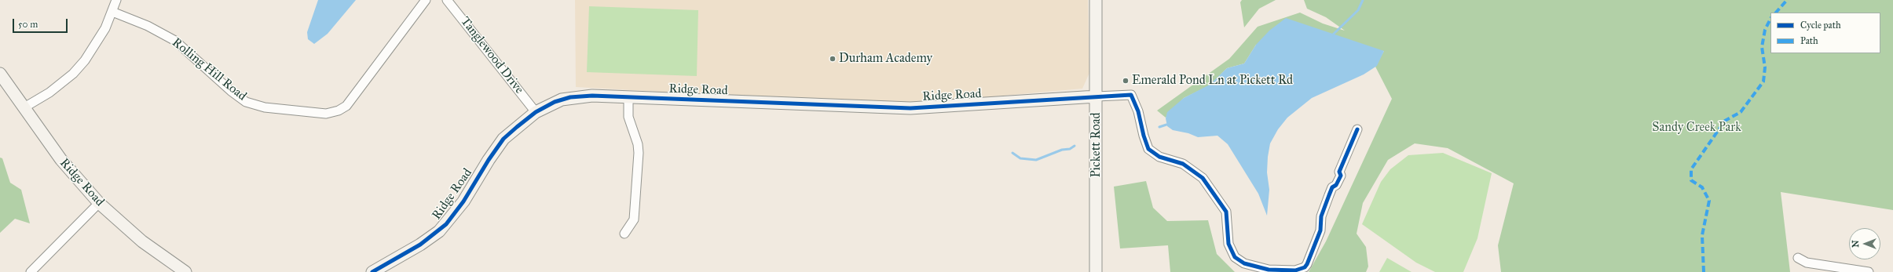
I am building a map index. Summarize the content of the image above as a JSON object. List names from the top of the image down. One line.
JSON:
{"streets":{"street":["Tanglewood Drive","Rolling Hill Road","Ridge Road","Pickett Road"]},"crossings":[["Tanglewood Drive","Ridge Road"],["Ridge Road","Pickett Road"]],"parks":["Sandy Creek Park"],"places":["Durham Academy","Emerald Pond Ln at Pickett Rd"],"legend":["Cycle path","Path"],"scale_bar":"50 m","north":"left"}
